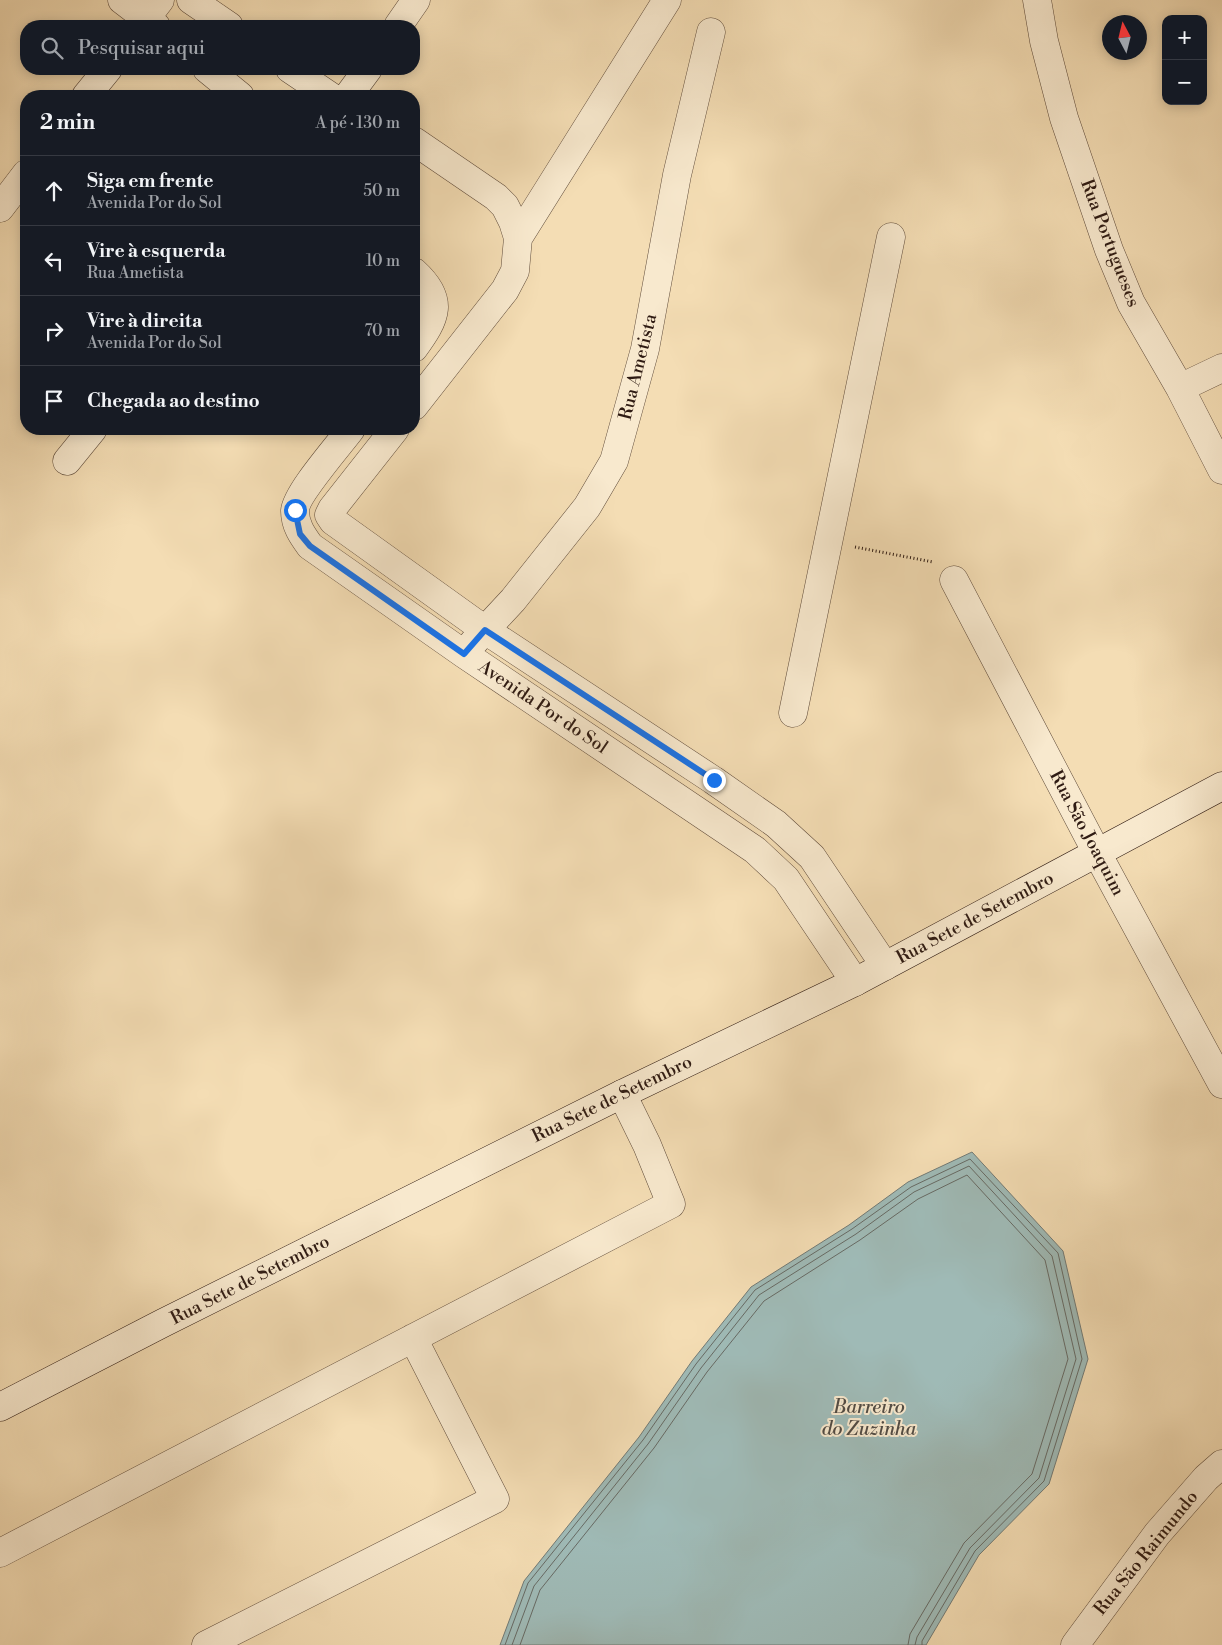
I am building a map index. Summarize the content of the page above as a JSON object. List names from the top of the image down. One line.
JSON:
{"streets":{"street":["Rua Portugueses","Rua Ametista","Avenida Por do Sol","Rua São Joaquim","Rua Sete de Setembro","Rua São Raimundo"]},"crossings":[["Rua Ametista","Avenida Por do Sol"],["Avenida Por do Sol","Rua Sete de Setembro"],["Rua São Joaquim","Rua Sete de Setembro"]],"water":["Barreiro do Zuzinha"],"north":"top","page":{"map_buttons":["+","−"],"search":"Pesquisar aqui","heading":["2 min","A pé · 130 m"],"list":[["Siga em frente","Avenida Por do Sol","50 m"],["Vire à esquerda","Rua Ametista","10 m"],["Vire à direita","Avenida Por do Sol","70 m"],"Chegada ao destino"]}}
